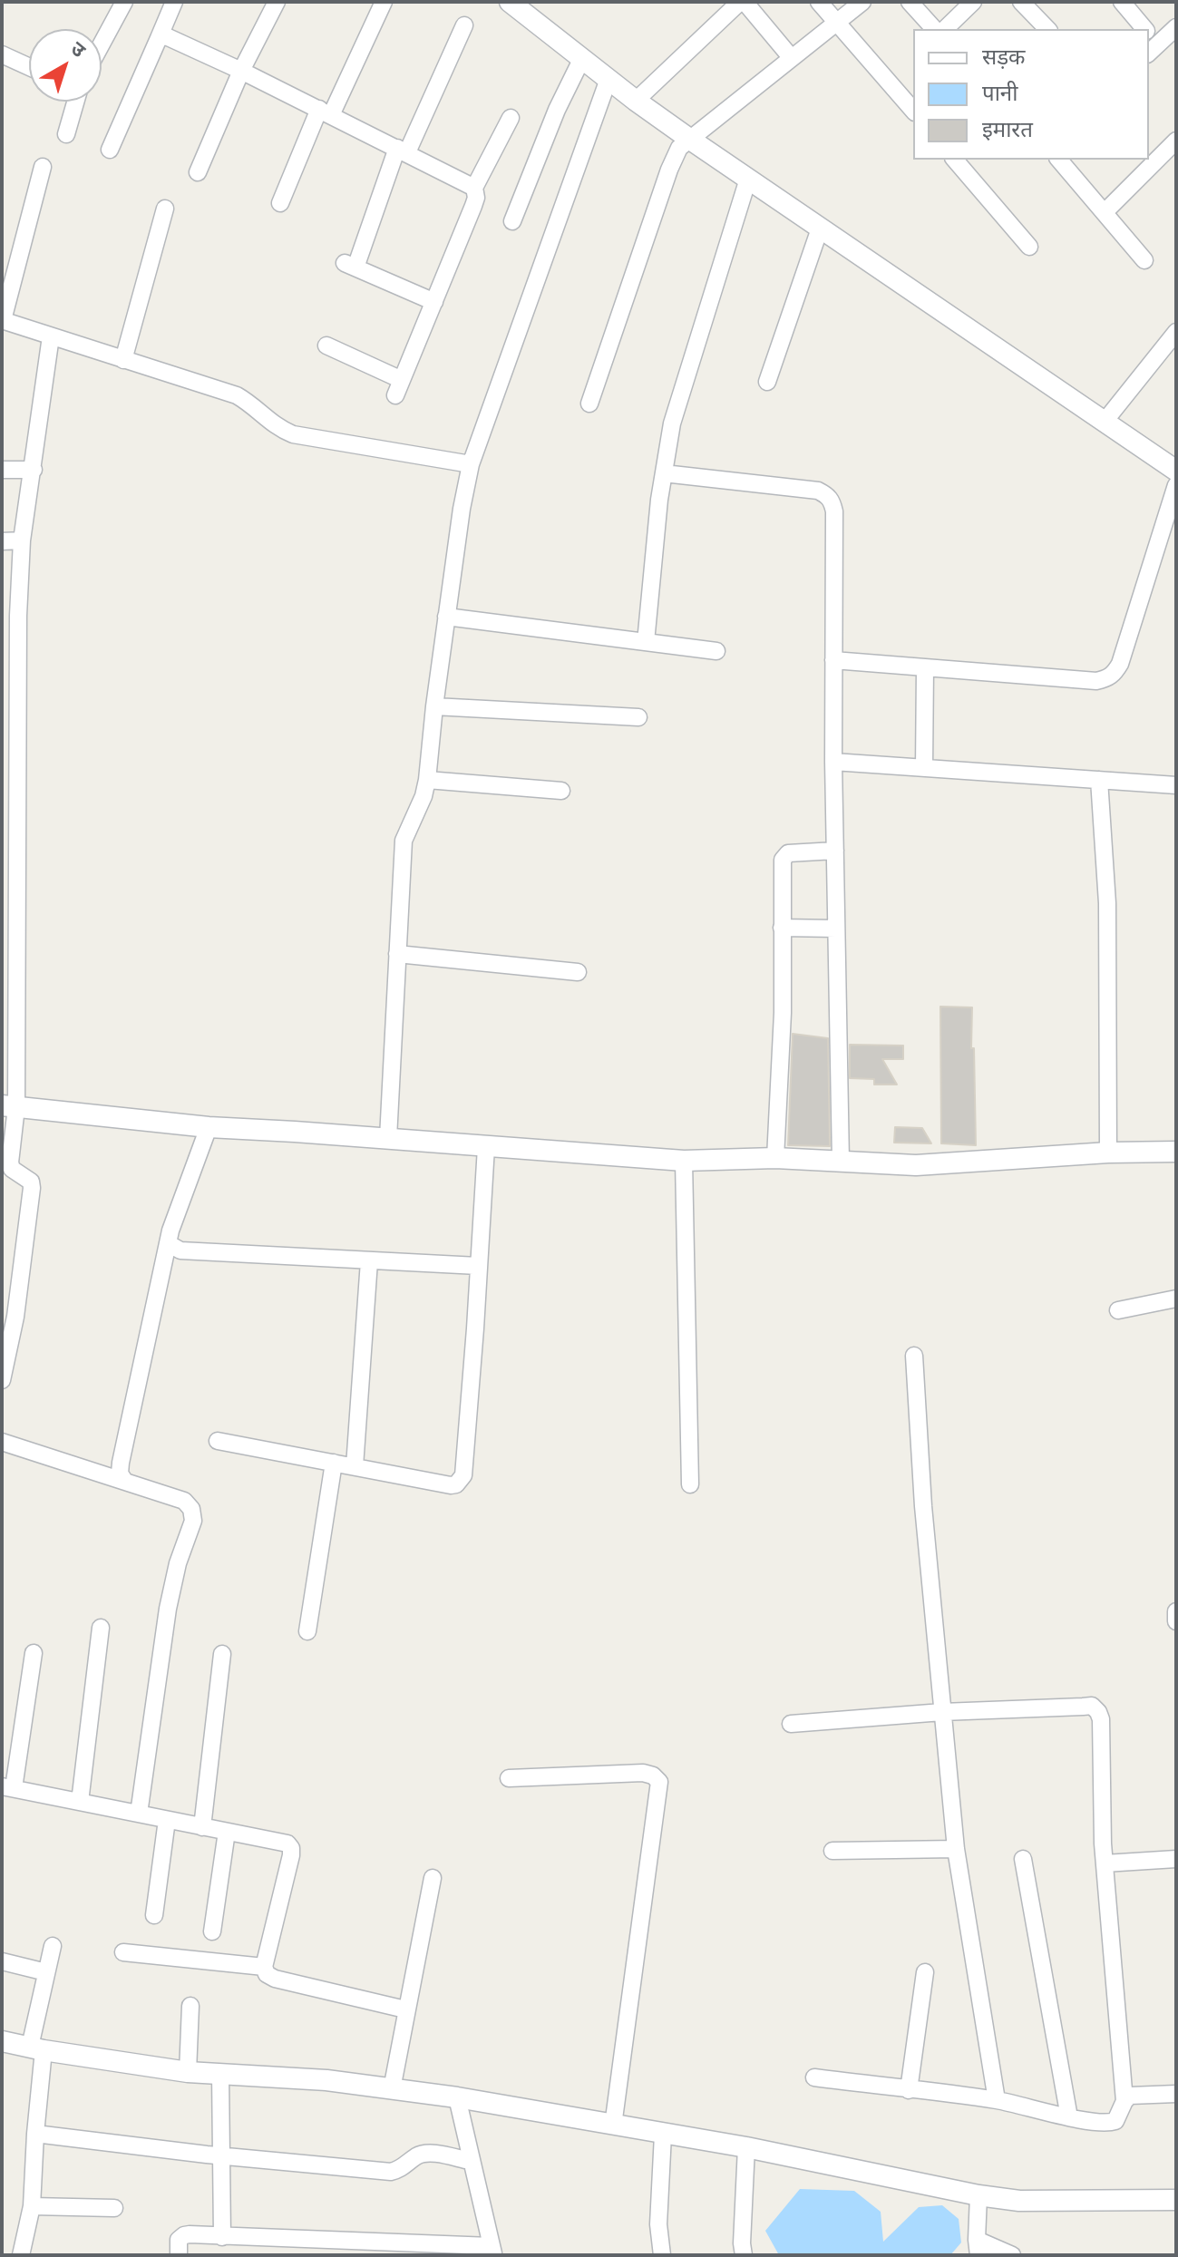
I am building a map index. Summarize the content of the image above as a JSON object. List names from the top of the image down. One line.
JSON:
{"legend":["सड़क","पानी","इमारत"],"north":"top right"}
